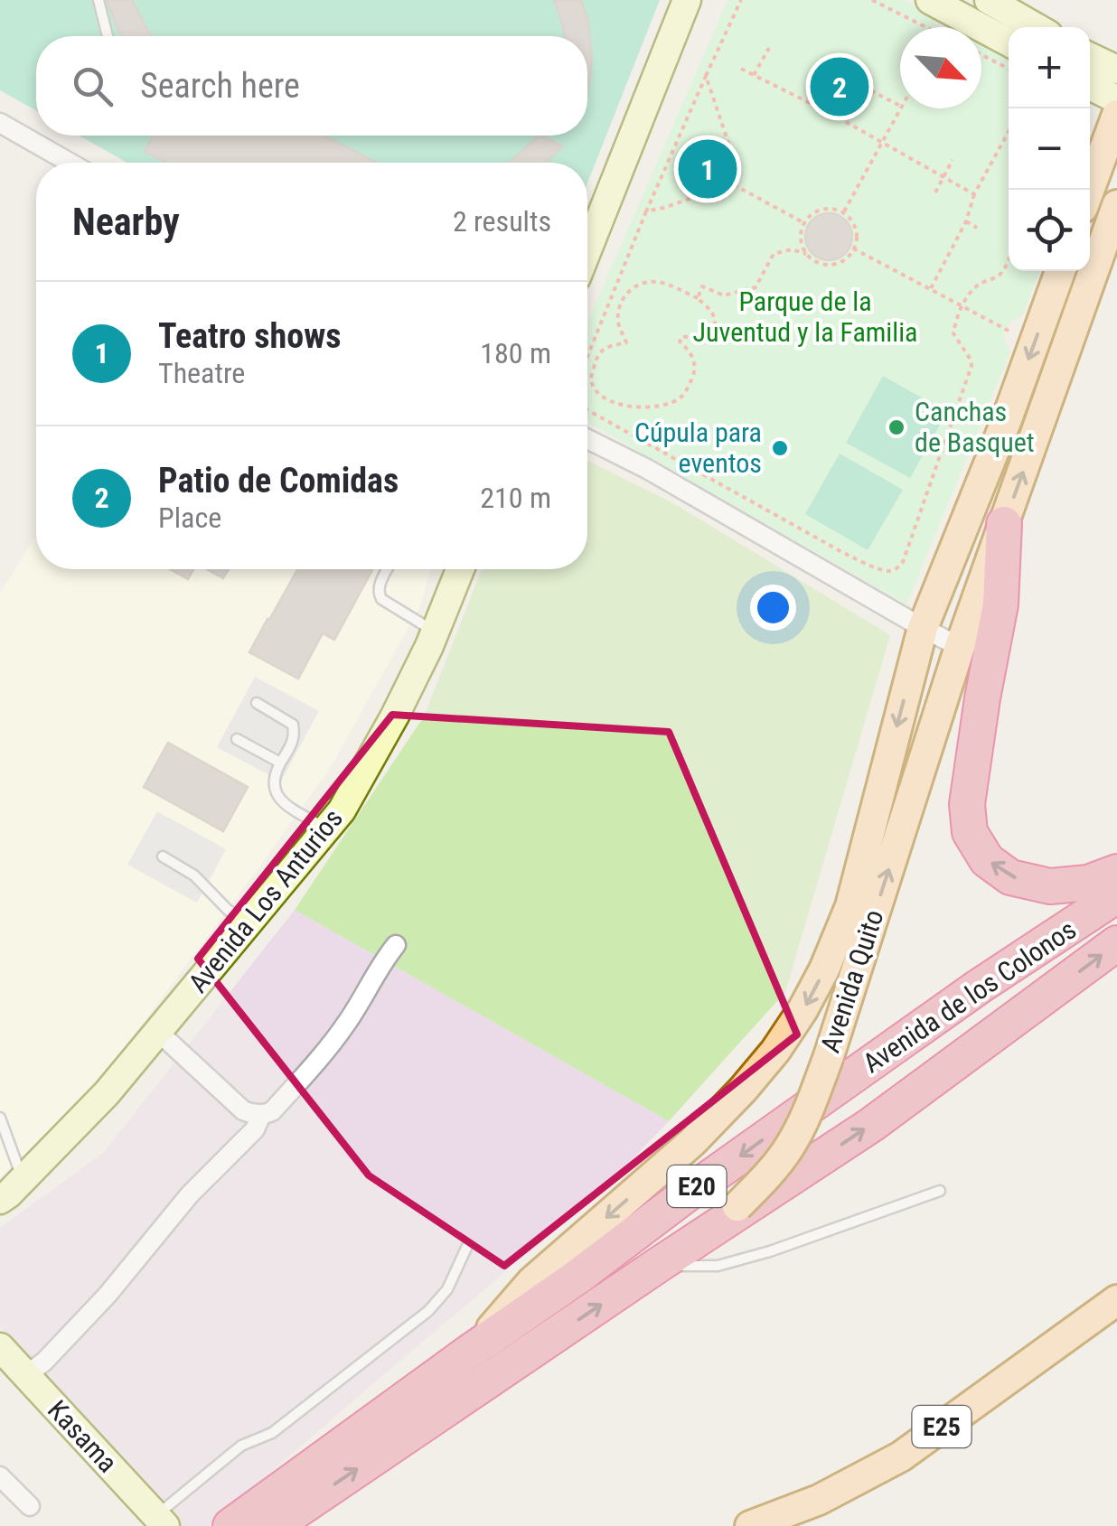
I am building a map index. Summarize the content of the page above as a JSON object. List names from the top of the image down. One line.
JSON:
{"streets":{"highway":["Avenida Quito","Avenida de los Colonos","E20"],"main road":["E25"],"street":["Avenida Los Anturios","Kasama"]},"crossings":[["Avenida Quito","Avenida de los Colonos"]],"parks":["Parque de la Juventud y la Familia"],"places":["Canchas de Basquet","Cúpula para eventos"],"north":"bottom right","page":{"map_buttons":["+","−"],"search":"Search here","pins":["2","1"],"heading":["Nearby","2 results"],"list":[{"mark":"1","name":"Teatro shows","note":"Theatre","value":"180 m"},{"mark":"2","name":"Patio de Comidas","note":"Place","value":"210 m"}]}}
